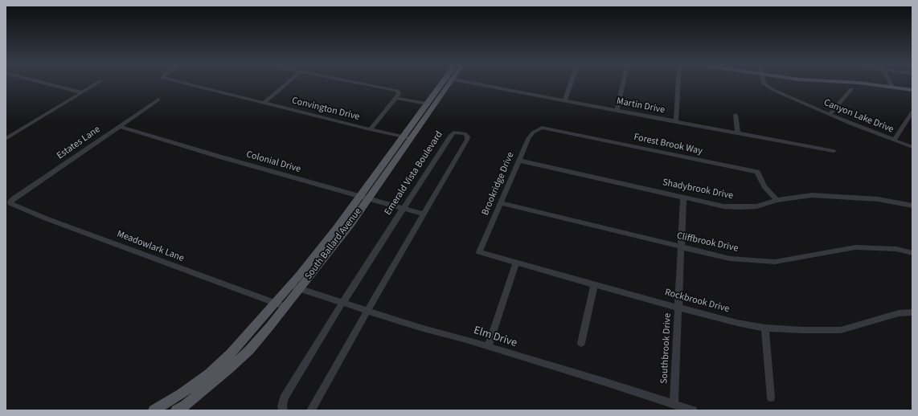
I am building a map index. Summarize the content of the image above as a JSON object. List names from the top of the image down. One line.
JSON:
{"streets":{"main road":["South Ballard Avenue"],"street":["Martin Drive","Convington Drive","Canyon Lake Drive","Estates Lane","Forest Brook Way","Colonial Drive","Emerald Vista Boulevard","Brookridge Drive","Shadybrook Drive","Cliffbrook Drive","Meadowlark Lane","Rockbrook Drive","Elm Drive","Southbrook Drive"]},"crossings":[["Convington Drive","South Ballard Avenue"],["Estates Lane","Colonial Drive"],["Estates Lane","Meadowlark Lane"],["Forest Brook Way","Brookridge Drive"],["Forest Brook Way","Shadybrook Drive"],["Colonial Drive","Emerald Vista Boulevard"],["Colonial Drive","South Ballard Avenue"],["Emerald Vista Boulevard","Elm Drive"],["Brookridge Drive","Shadybrook Drive"],["Brookridge Drive","Cliffbrook Drive"],["Brookridge Drive","Rockbrook Drive"],["Shadybrook Drive","Southbrook Drive"],["Cliffbrook Drive","Southbrook Drive"],["South Ballard Avenue","Meadowlark Lane"],["South Ballard Avenue","Elm Drive"],["Rockbrook Drive","Southbrook Drive"],["Elm Drive","Southbrook Drive"]]}
